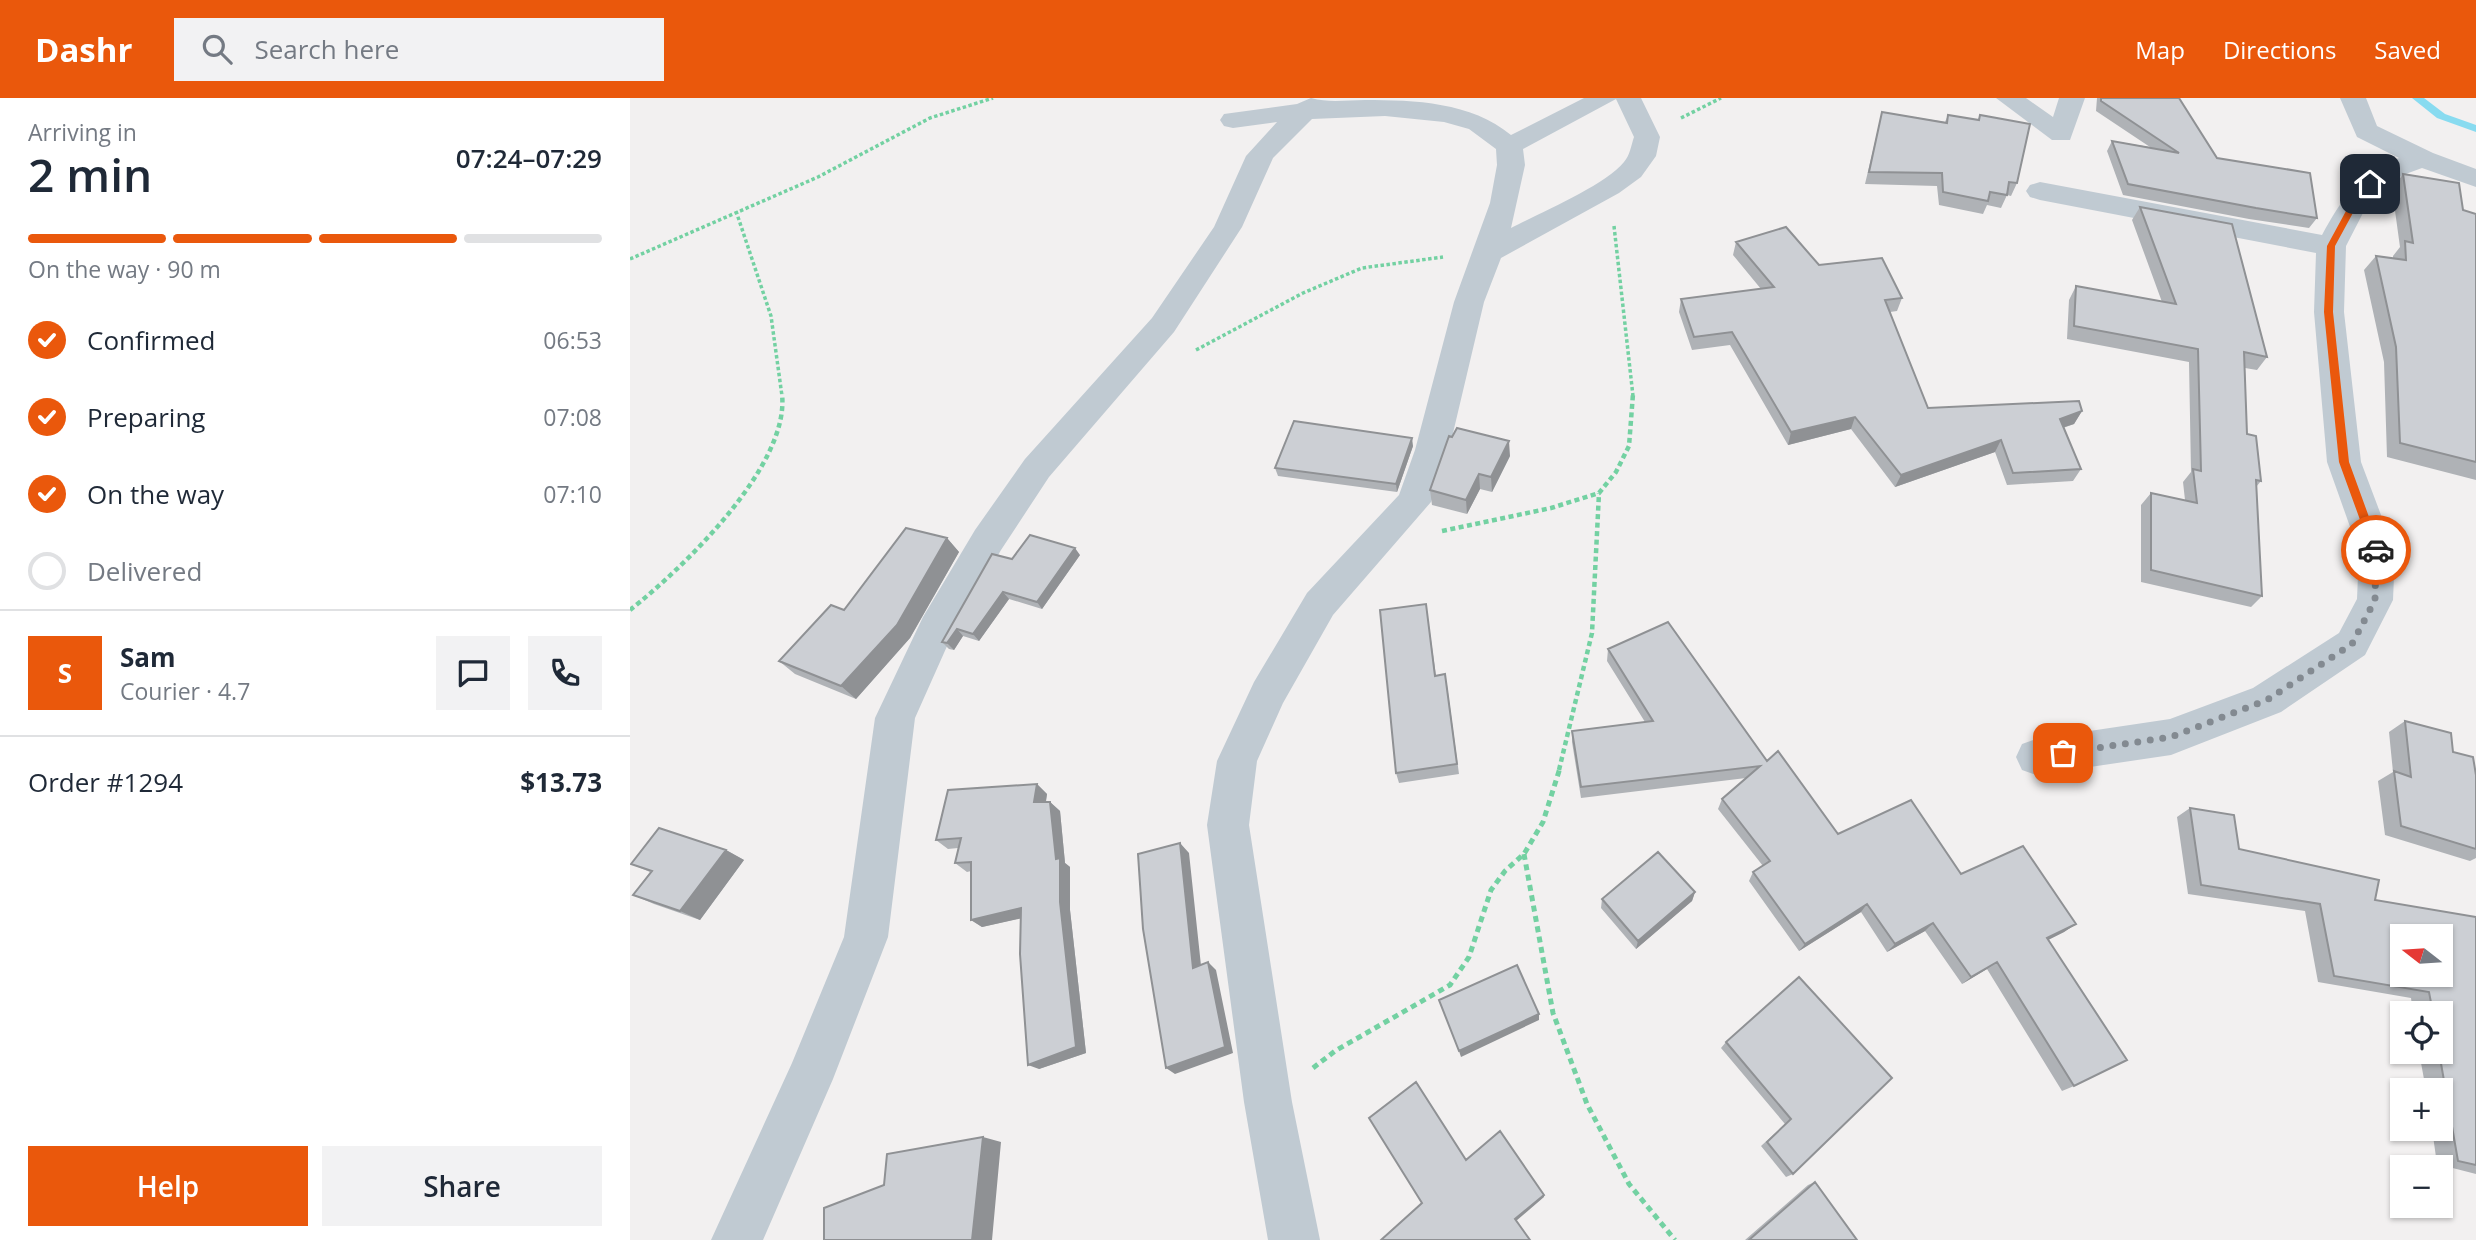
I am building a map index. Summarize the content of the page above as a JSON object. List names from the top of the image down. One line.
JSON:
{"north":"left","page":{"header":"Dashr","search":"Search here","nav":["Map","Directions","Saved"],"heading":["2 min","Arriving in","07:24–07:29"],"panel":["Sam","Courier · 4.7","Order #1294","$13.73"],"bar":"On the way · 90 m","list":[["Confirmed","06:53"],["Preparing","07:08"],["On the way","07:10"],"Delivered"],"round":"S","map_buttons":["+","−"],"buttons":["Help","Share"]}}
